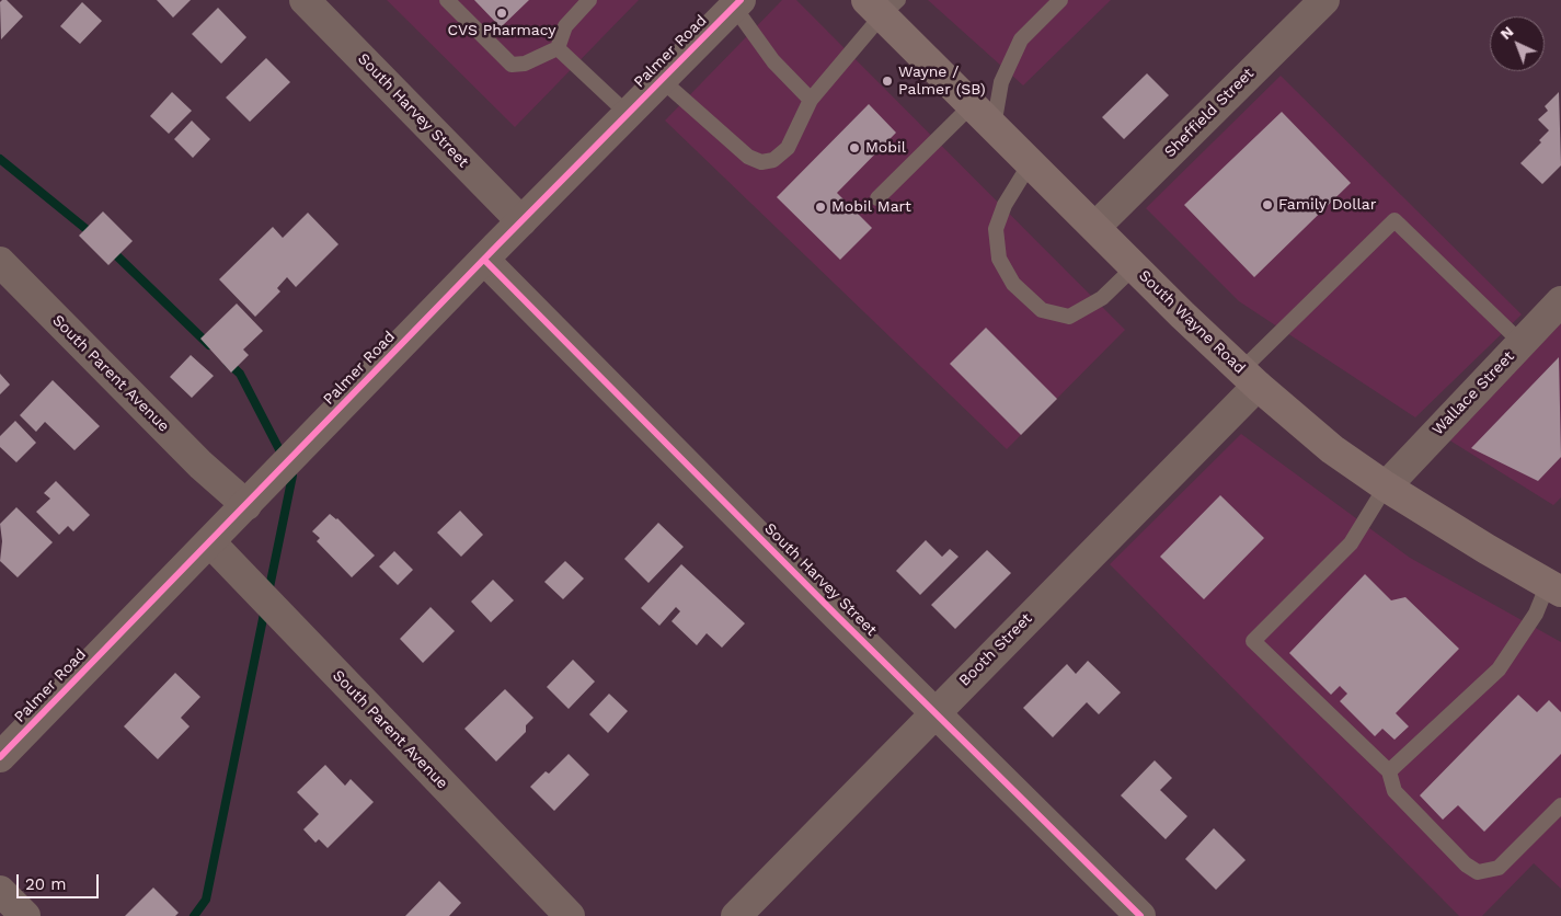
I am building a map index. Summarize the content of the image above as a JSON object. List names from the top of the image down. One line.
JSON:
{"streets":{"main road":["South Wayne Road"],"street":["Palmer Road","South Harvey Street","Sheffield Street","South Parent Avenue","Wallace Street","Booth Street"]},"crossings":[["Palmer Road","South Harvey Street"],["Palmer Road","South Parent Avenue"],["South Harvey Street","Booth Street"],["Sheffield Street","South Wayne Road"],["South Wayne Road","Wallace Street"],["South Wayne Road","Booth Street"]],"places":["CVS Pharmacy","Wayne / Palmer (SB)","Mobil","Family Dollar","Mobil Mart"],"scale_bar":"20 m","north":"top left"}
